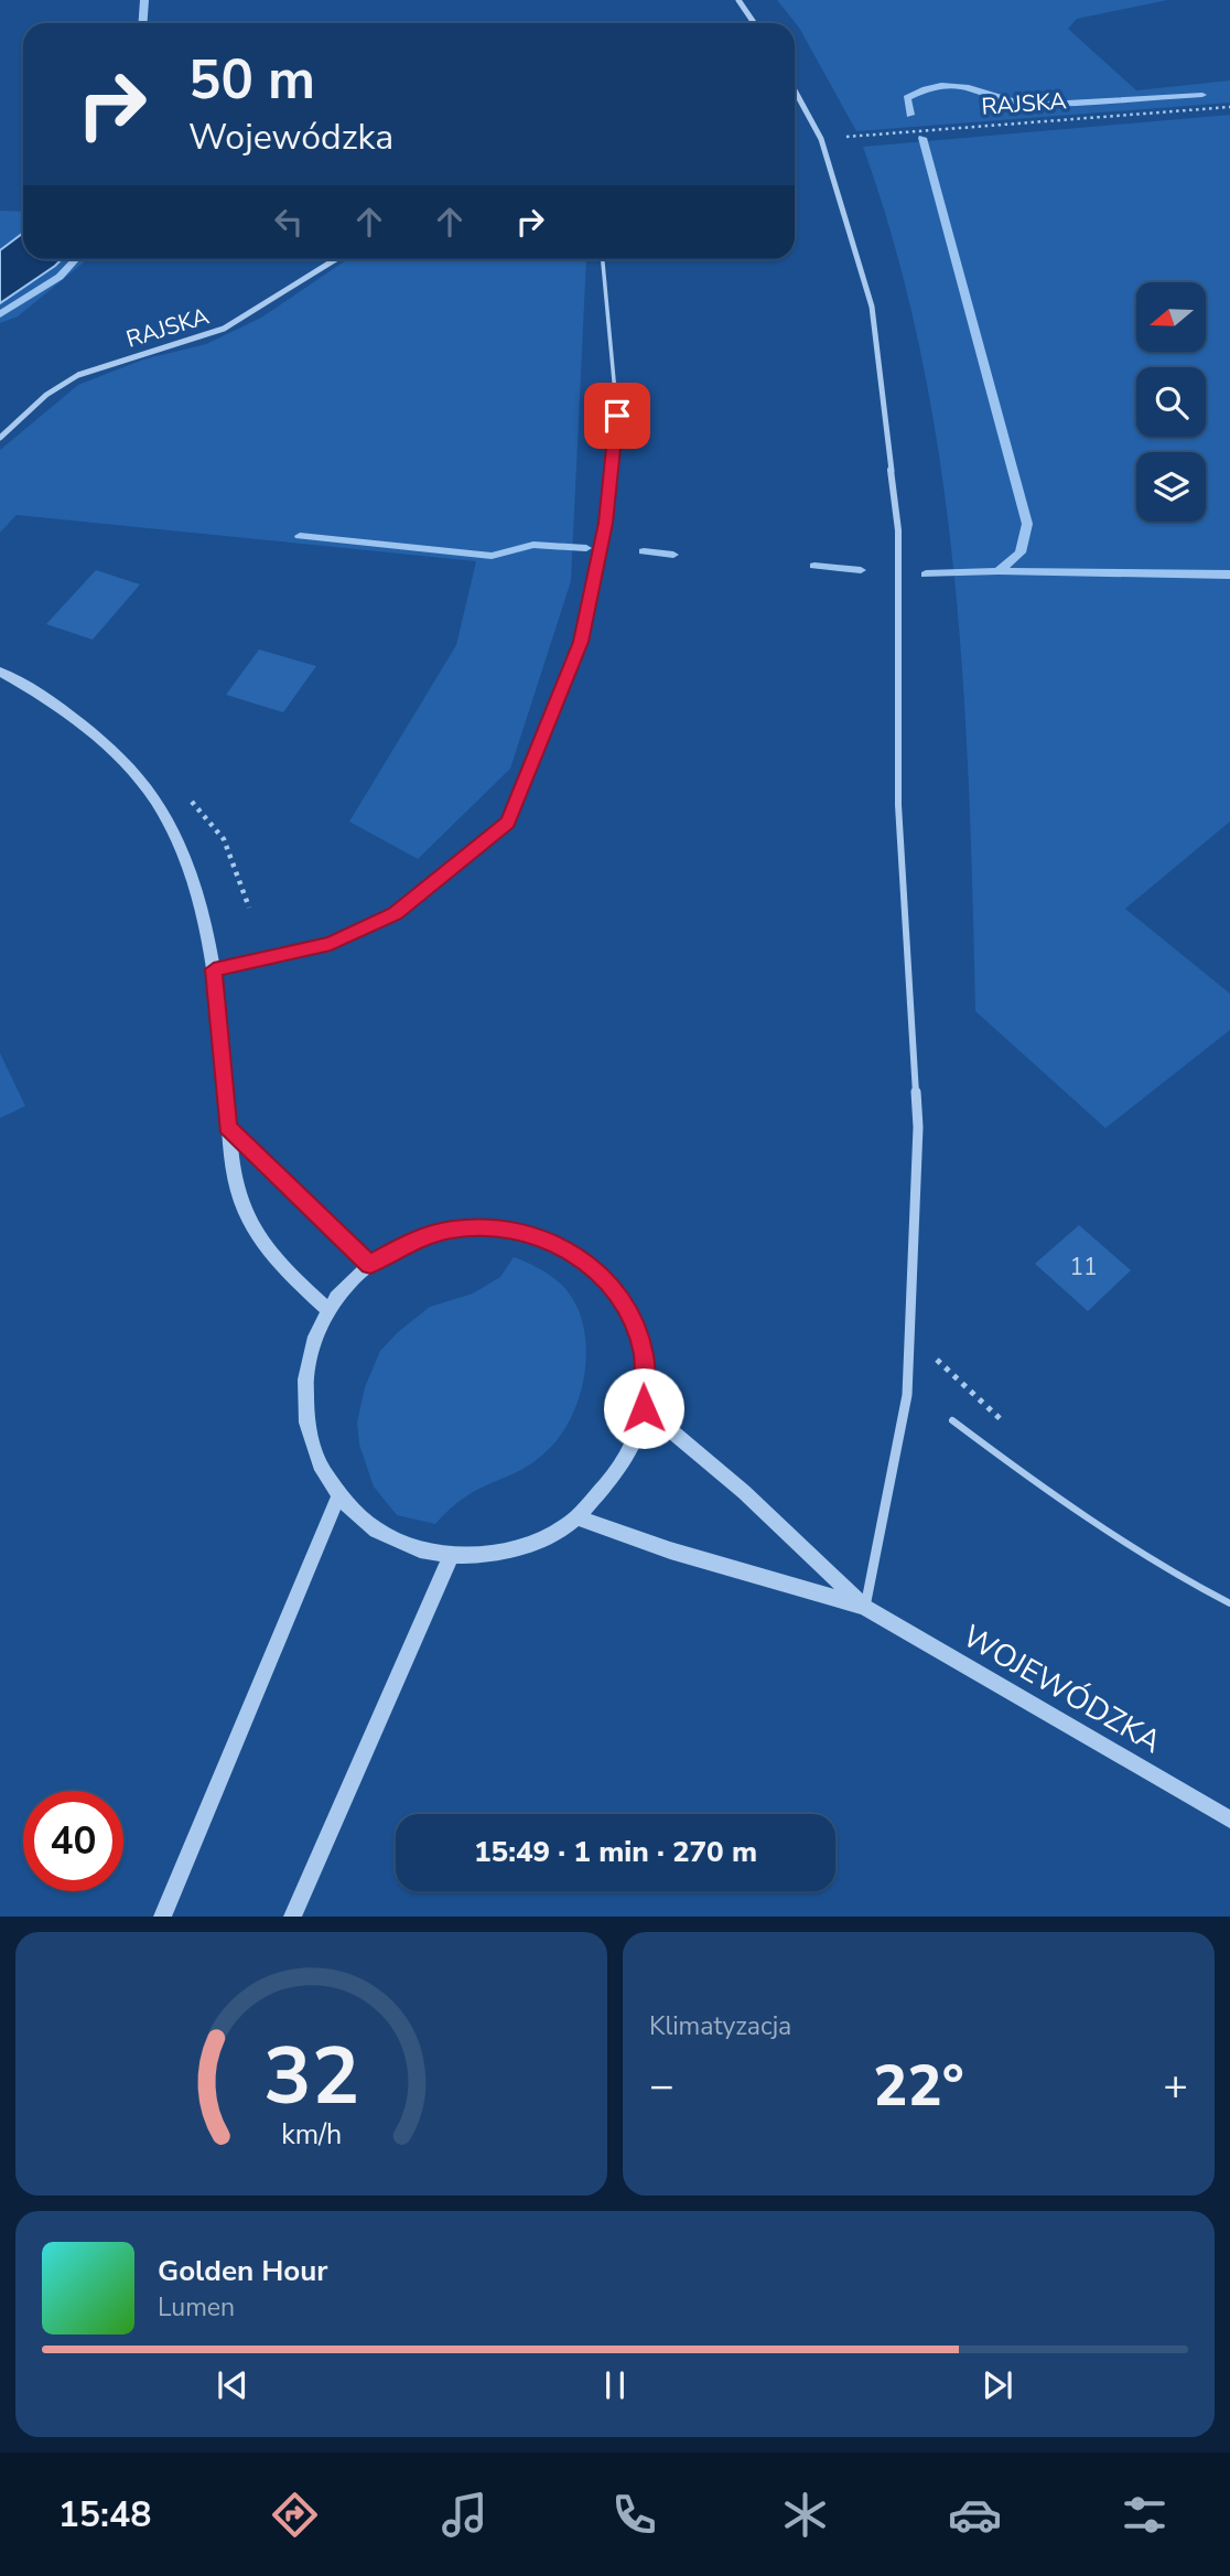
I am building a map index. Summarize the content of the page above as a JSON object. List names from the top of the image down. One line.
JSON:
{"streets":{"street":["RAJSKA","WOJEWÓDZKA"]},"house_numbers":["11"],"north":"left","page":{"turn":["50 m","Wojewódzka"],"limit":"40","trip":"15:49 · 1 min · 270 m","tile":"Klimatyzacja","heat":["−","22°","+"],"song":["Golden Hour","Lumen"],"tabs":"15:48","gauge":["32","km/h"]}}
